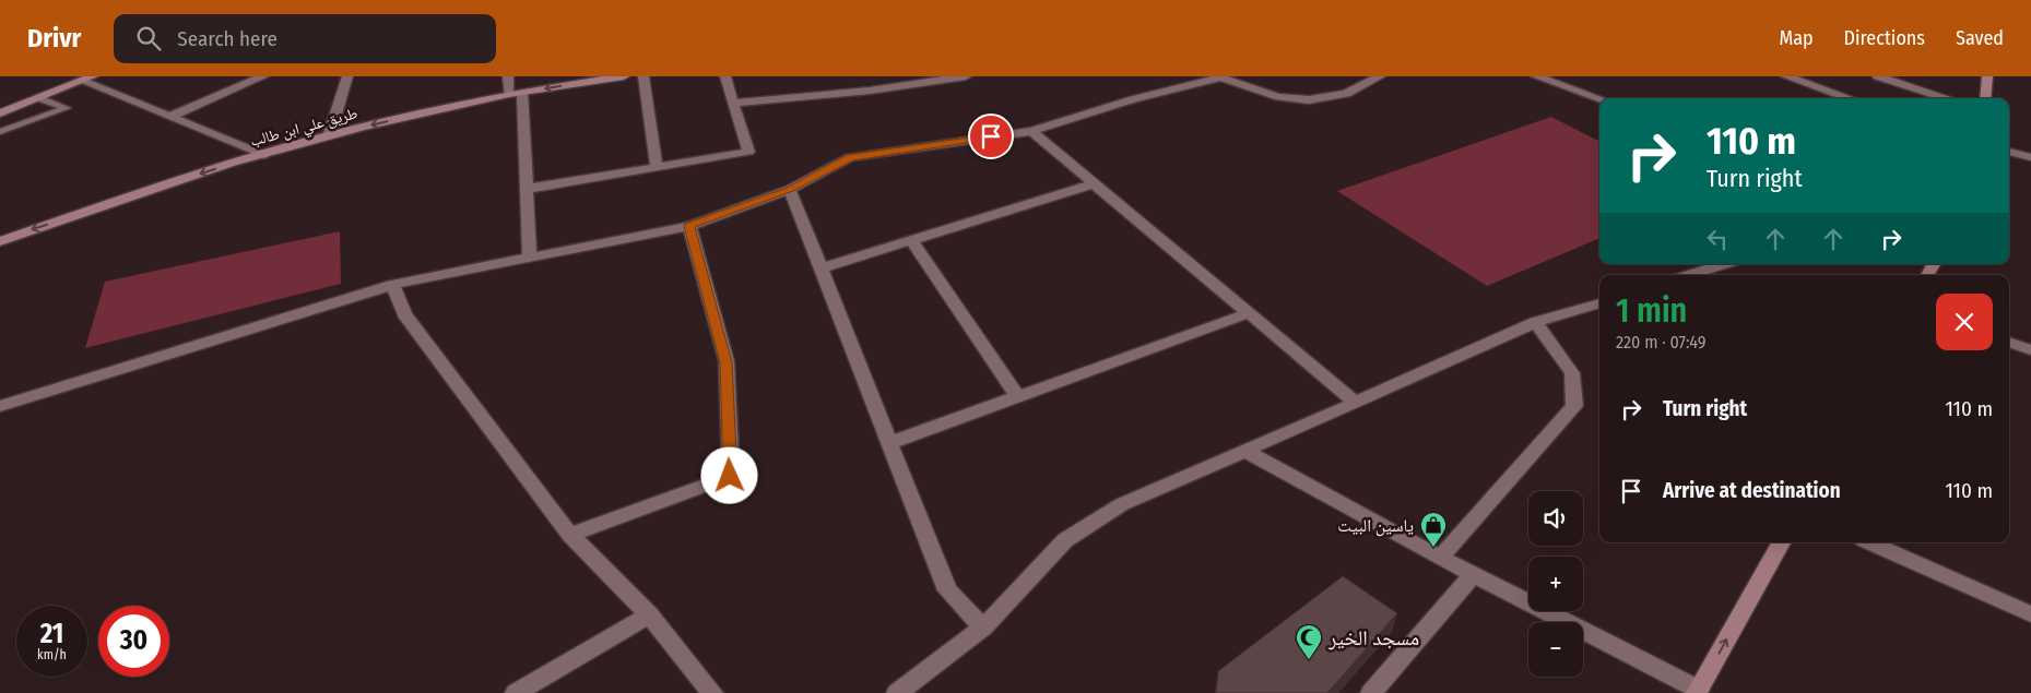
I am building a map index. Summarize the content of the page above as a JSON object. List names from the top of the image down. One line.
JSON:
{"streets":{"main road":["طريق علي ابن طالب"]},"one_way":["طريق علي ابن طالب"],"places":{"shop":["ياسين البيت"],"mosque":["مسجد الخير"]},"page":{"header":"Drivr","search":"Search here","nav":["Map","Directions","Saved"],"turn":["110 m","Turn right"],"heading":["1 min","220 m · 07:49"],"list":[{"name":"Turn right","value":"110 m"},{"name":"Arrive at destination","value":"110 m"}],"map_buttons":["+","−"],"speed":"21 km/h","limit":"30"}}
